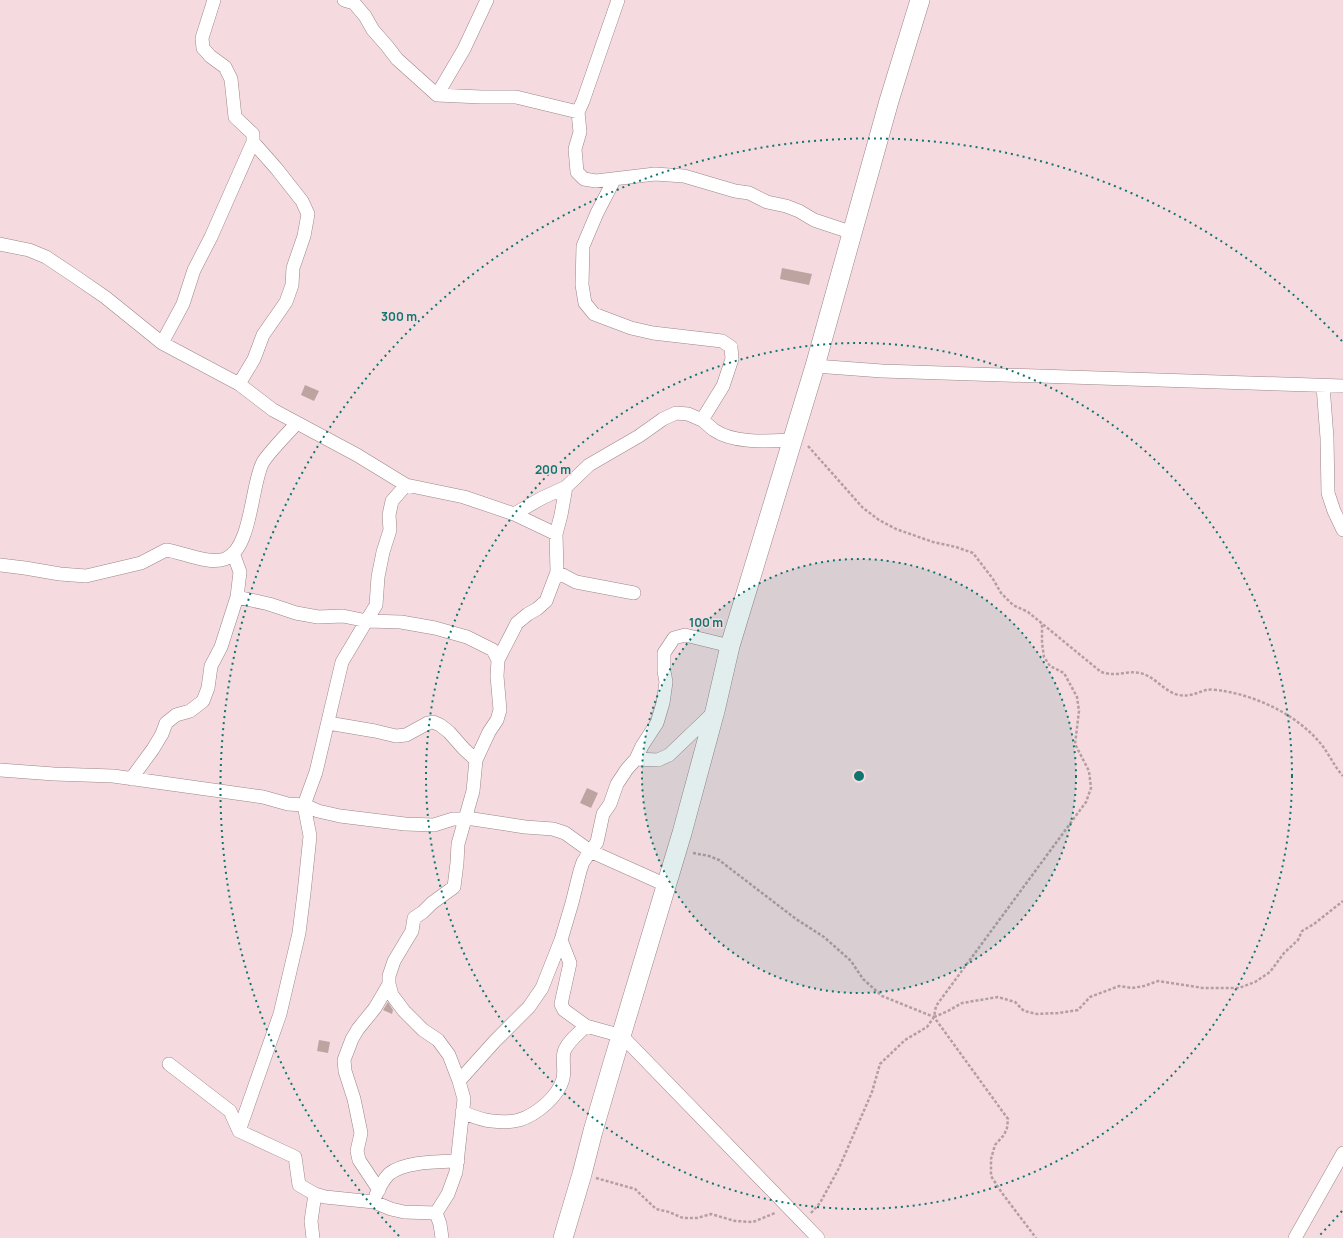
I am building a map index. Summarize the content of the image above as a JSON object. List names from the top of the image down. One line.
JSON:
{"rings":["300 m","200 m","100 m"]}
